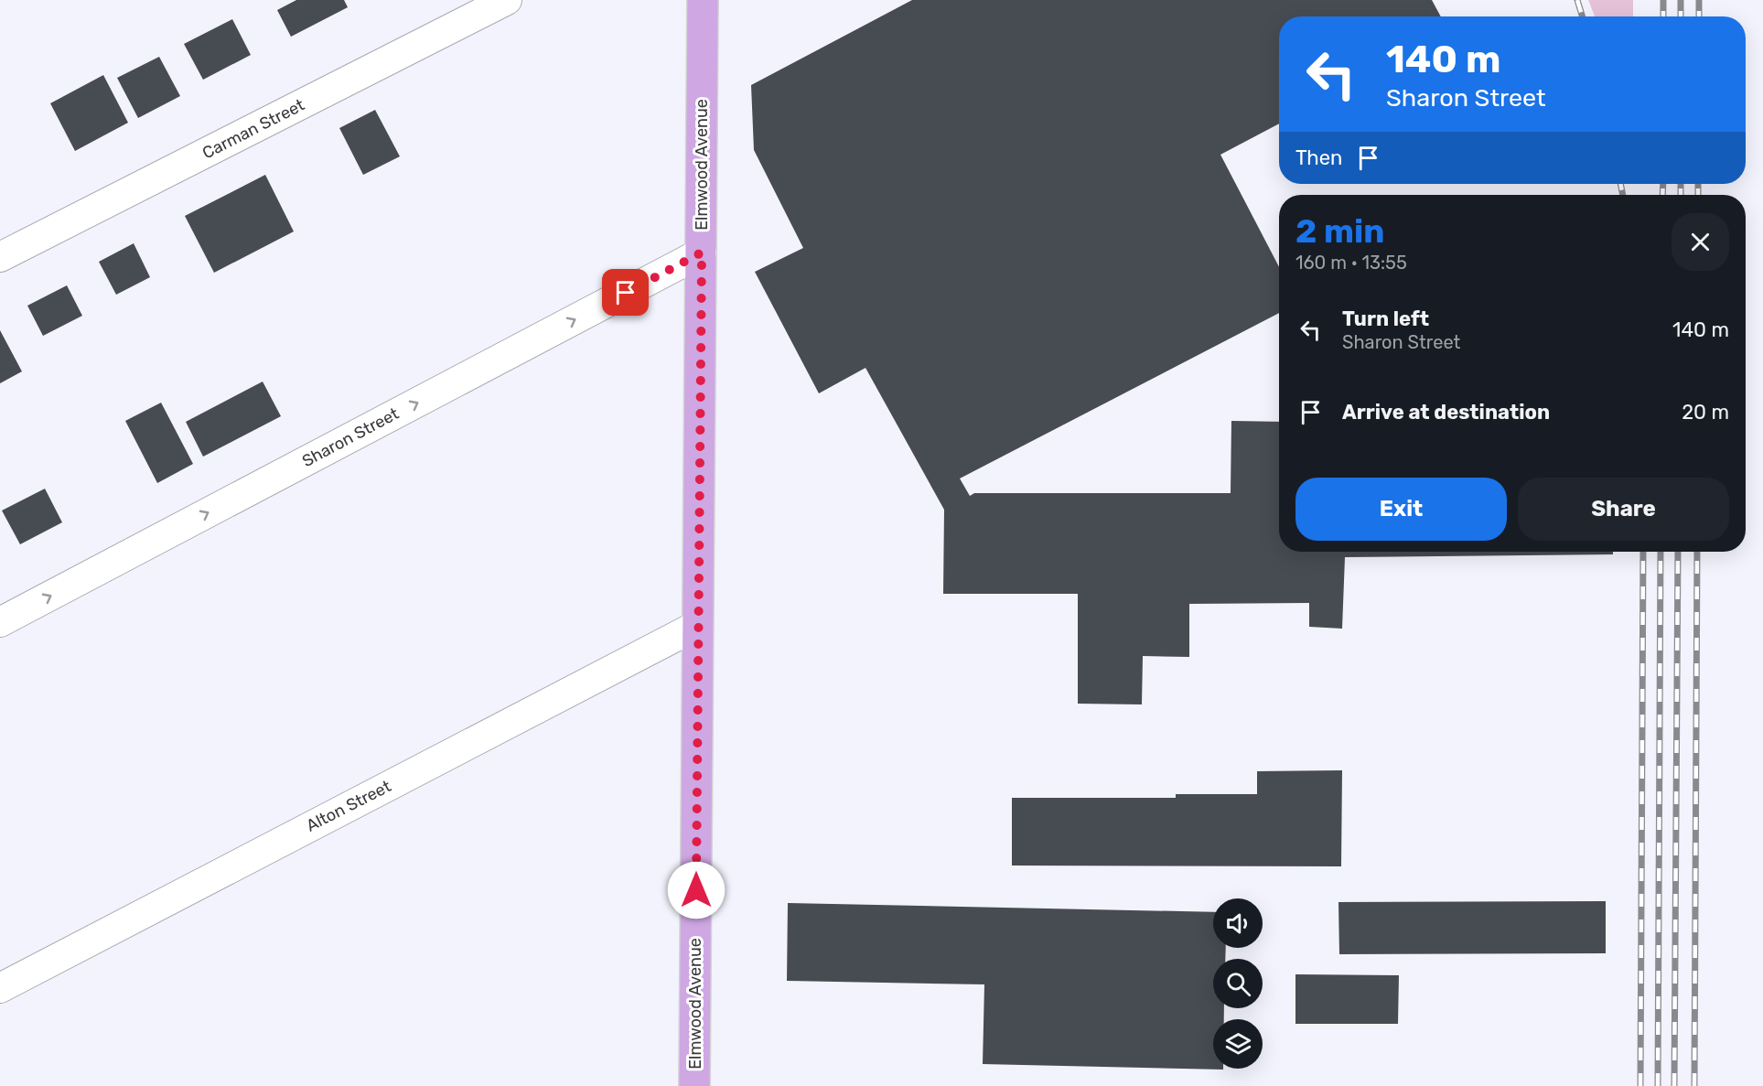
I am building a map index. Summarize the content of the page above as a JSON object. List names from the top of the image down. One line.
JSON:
{"streets":{"main road":["Elmwood Avenue"],"street":["Carman Street","Sharon Street","Alton Street"]},"crossings":[["Elmwood Avenue","Sharon Street"],["Elmwood Avenue","Alton Street"]],"one_way":["Sharon Street"],"page":{"turn":["140 m","Sharon Street"],"then":"Then","heading":["2 min","160 m · 13:55"],"list":[{"name":"Turn left","note":"Sharon Street","value":"140 m"},{"name":"Arrive at destination","value":"20 m"}],"buttons":["Exit","Share"]}}
